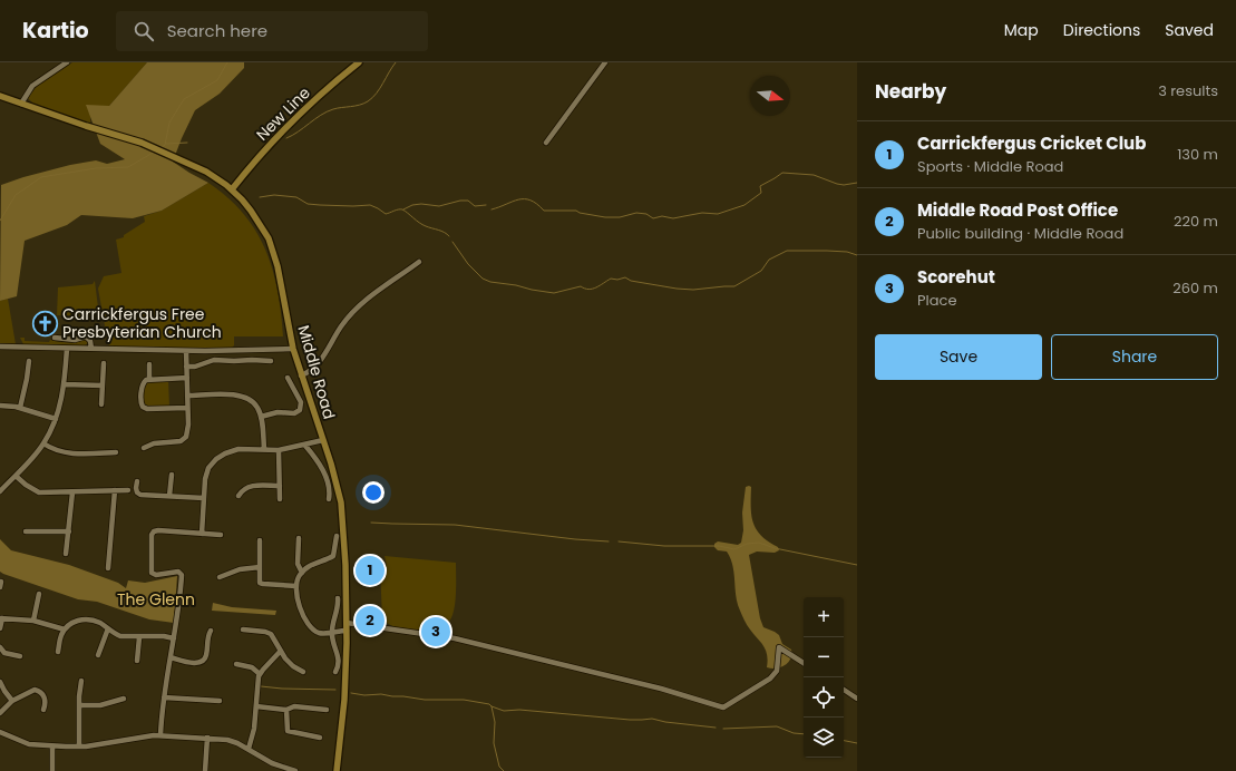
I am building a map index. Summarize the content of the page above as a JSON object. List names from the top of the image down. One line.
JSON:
{"streets":{"main road":["New Line","Middle Road"]},"crossings":[["New Line","Middle Road"]],"parks":["The Glenn"],"places":{"church":["Carrickfergus Free Presbyterian Church"]},"north":"right","page":{"header":"Kartio","search":"Search here","nav":["Map","Directions","Saved"],"heading":["Nearby","3 results"],"list":[{"mark":"1","name":"Carrickfergus Cricket Club","note":"Sports · Middle Road","value":"130 m"},{"mark":"2","name":"Middle Road Post Office","note":"Public building · Middle Road","value":"220 m"},{"mark":"3","name":"Scorehut","note":"Place","value":"260 m"}],"buttons":["Save","Share"],"pins":["1","2","3"],"map_buttons":["+","−"]}}
